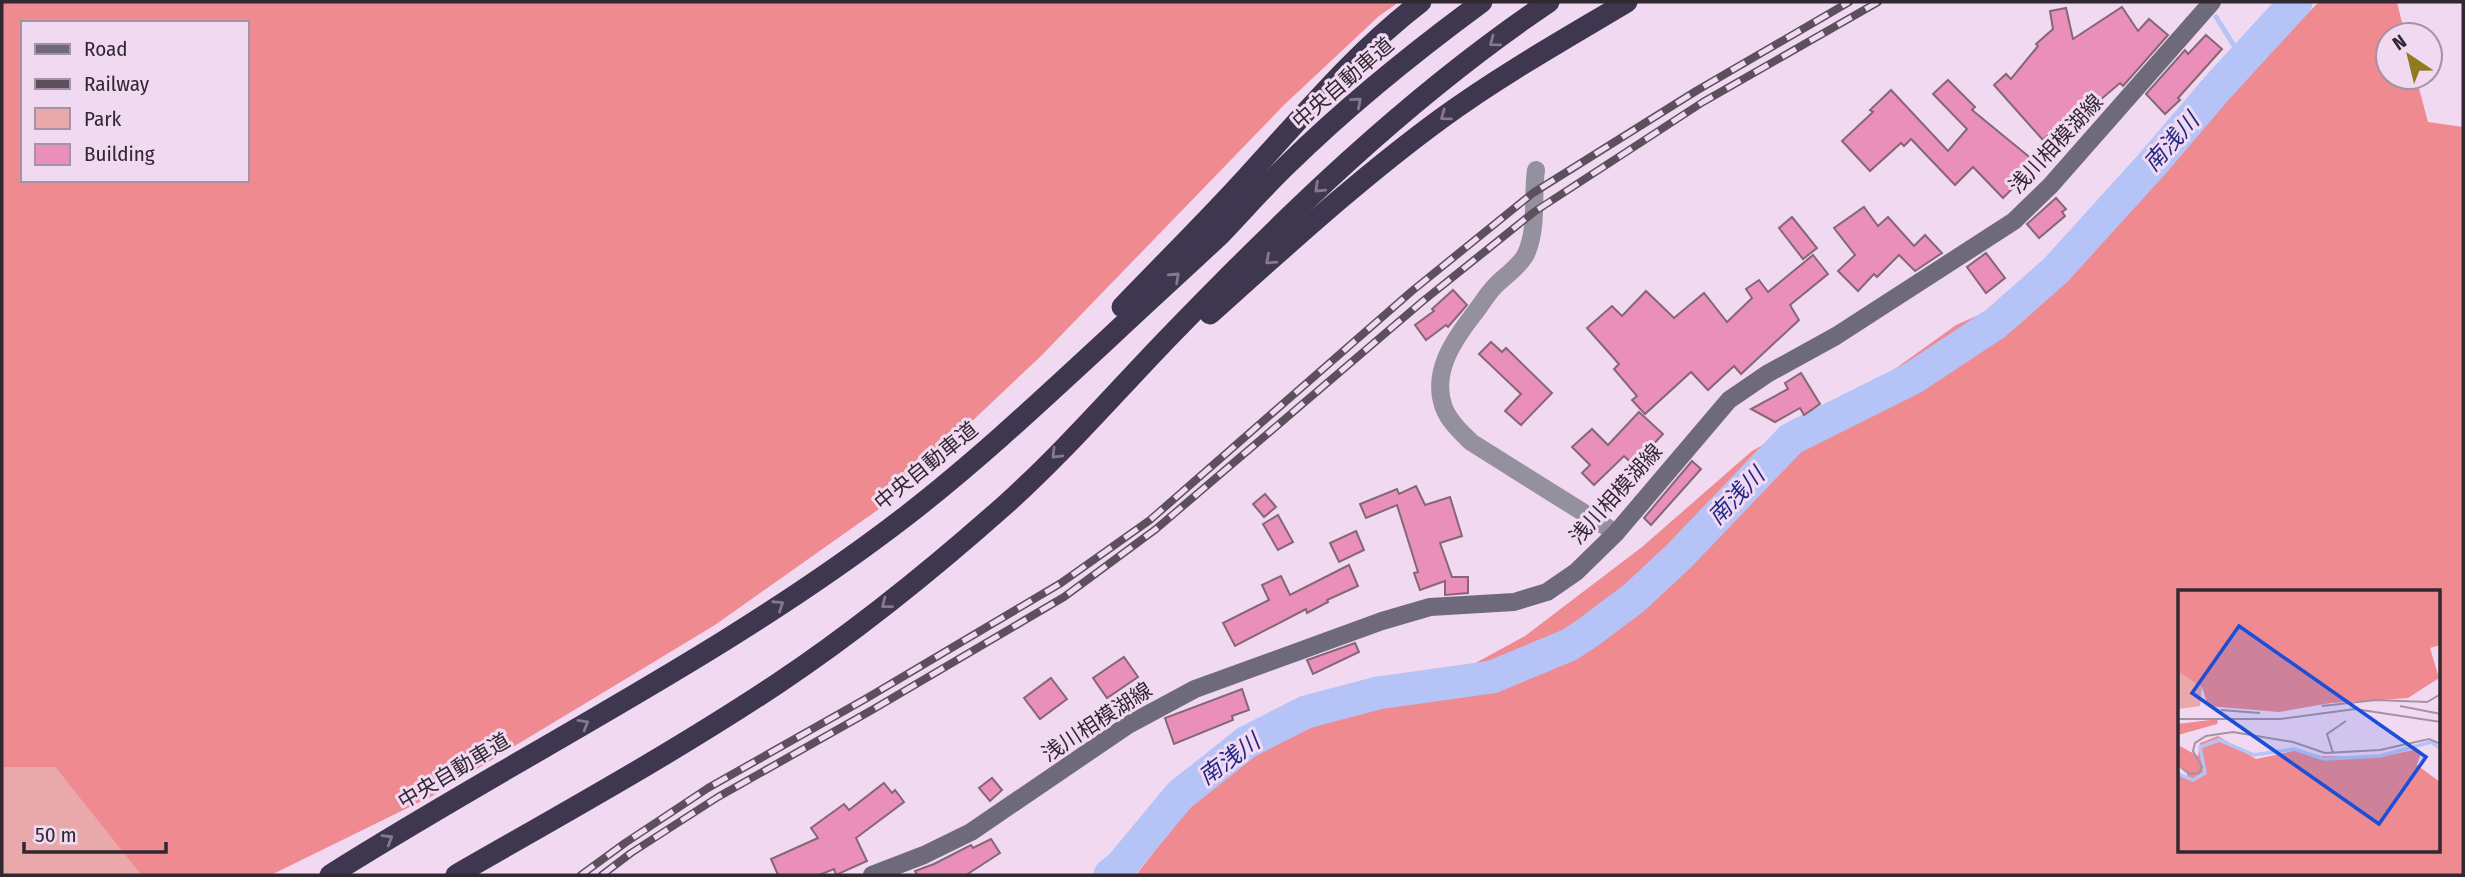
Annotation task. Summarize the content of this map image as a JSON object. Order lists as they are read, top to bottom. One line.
{"streets":{"highway":["中央自動車道"],"main road":["浅川相模湖線"]},"water":["南浅川"],"legend":["Road","Railway","Park","Building"],"scale_bar":"50 m","north":"top left"}
